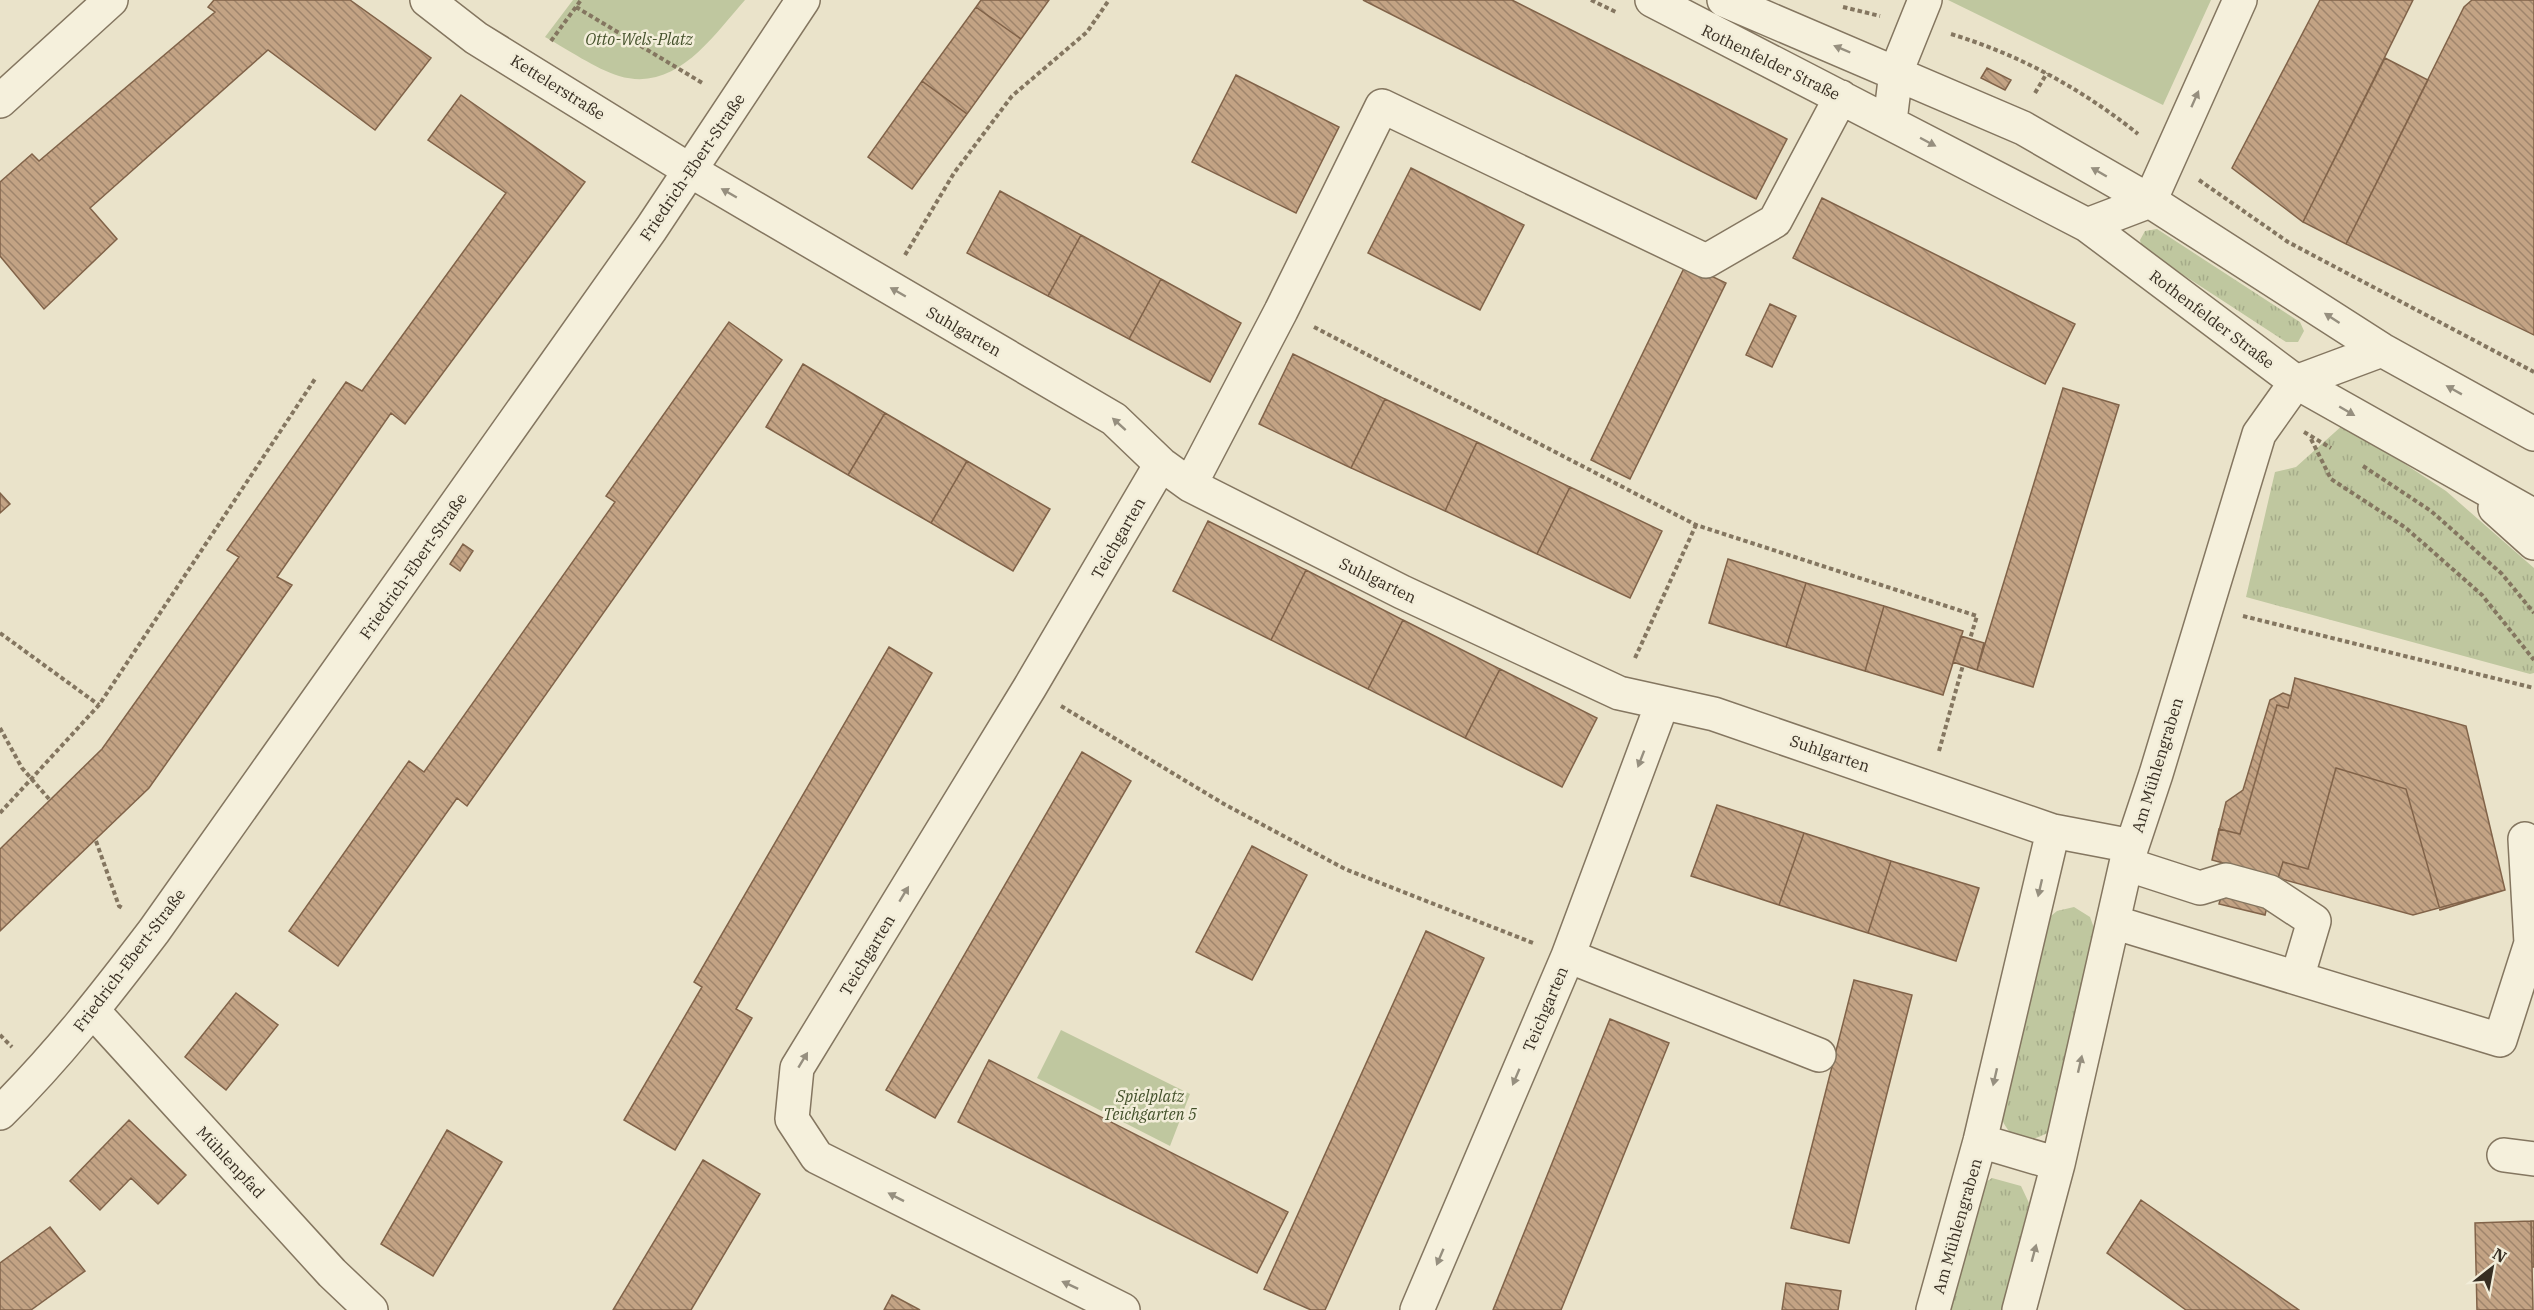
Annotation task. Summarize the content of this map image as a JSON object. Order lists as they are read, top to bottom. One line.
{"streets":{"street":["Rothenfelder Straße","Kettelerstraße","Friedrich-Ebert-Straße","Suhlgarten","Teichgarten","Am Mühlengraben","Mühlenpfad"]},"crossings":[["Rothenfelder Straße","Am Mühlengraben"],["Kettelerstraße","Friedrich-Ebert-Straße"],["Kettelerstraße","Suhlgarten"],["Friedrich-Ebert-Straße","Suhlgarten"],["Friedrich-Ebert-Straße","Mühlenpfad"],["Suhlgarten","Teichgarten"],["Suhlgarten","Am Mühlengraben"]],"parks":["Otto-Wels-Platz","Spielplatz Teichgarten 5"],"north":"top right"}
